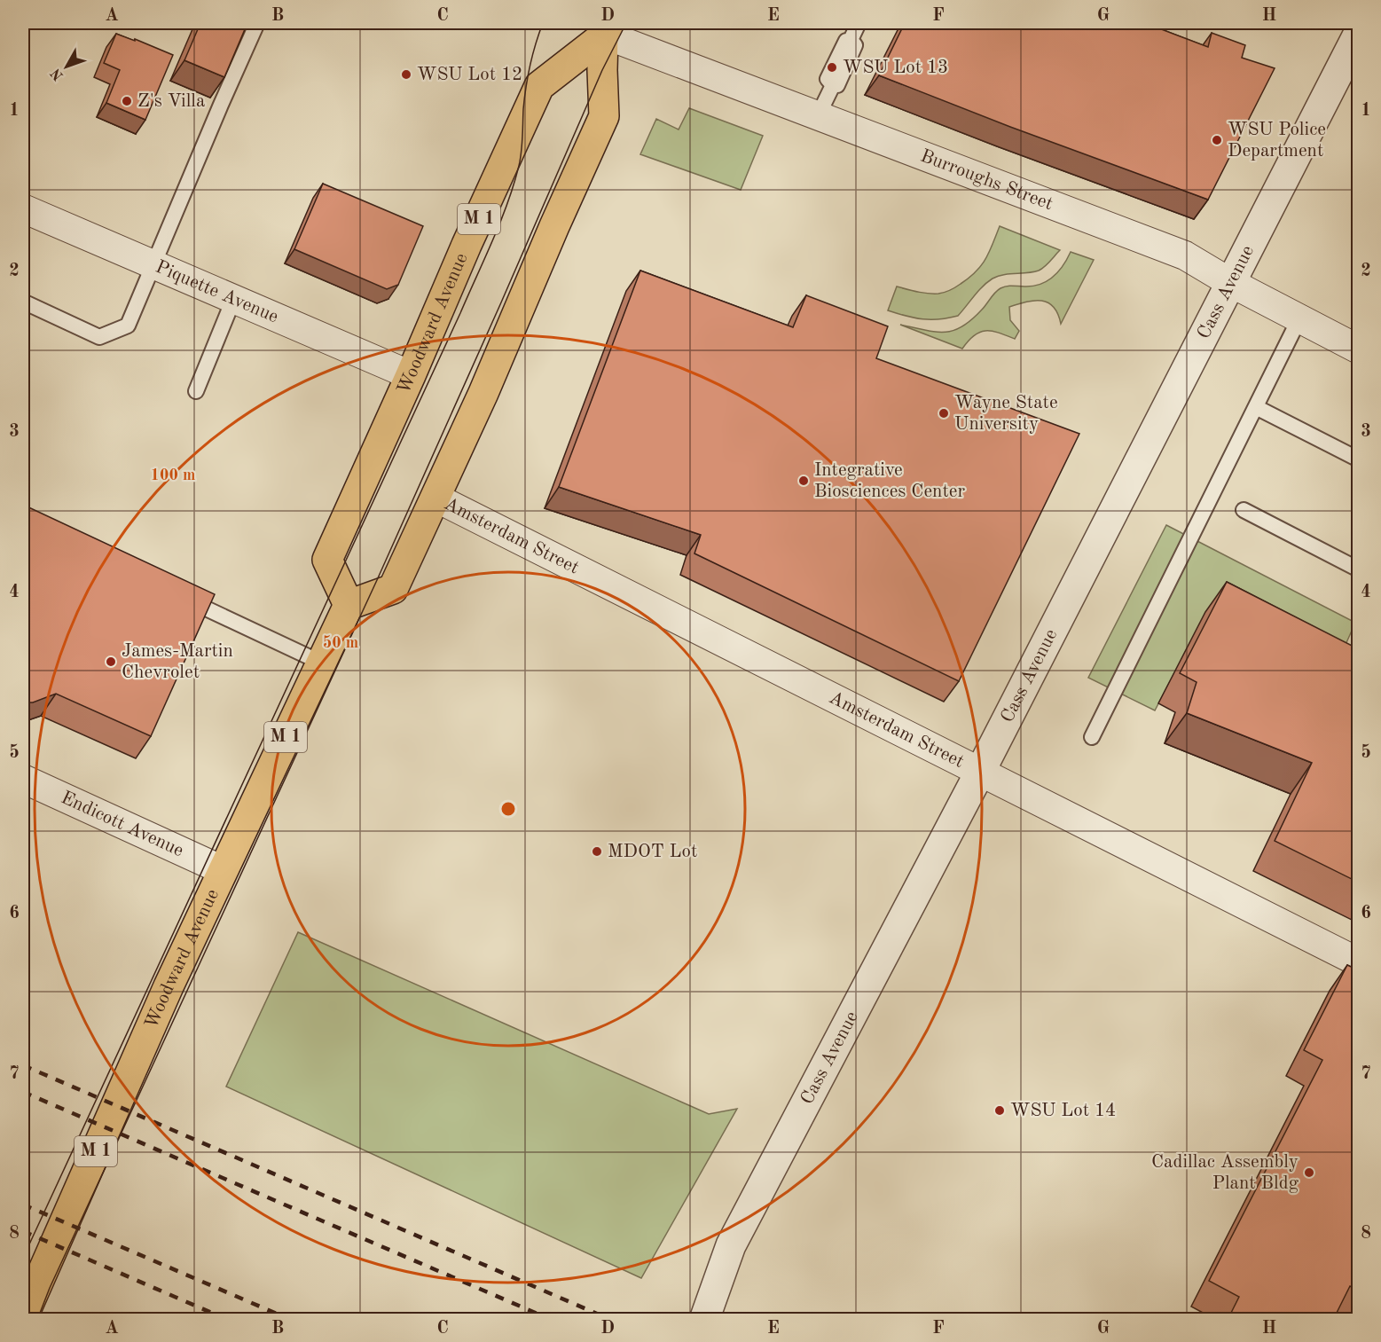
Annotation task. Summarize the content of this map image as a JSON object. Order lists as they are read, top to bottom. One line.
{"streets":{"main road":["M 1","Woodward Avenue"],"street":["Burroughs Street","Piquette Avenue","Cass Avenue","Amsterdam Street","Endicott Avenue"]},"crossings":[["Burroughs Street","Cass Avenue"],["Burroughs Street","Woodward Avenue"],["Piquette Avenue","Woodward Avenue"],["Cass Avenue","Amsterdam Street"],["Woodward Avenue","Endicott Avenue"]],"places":["WSU Lot 13","WSU Lot 12","Z's Villa","WSU Police Department","Wayne State University","Integrative Biosciences Center","James-Martin Chevrolet","MDOT Lot","WSU Lot 14","Cadillac Assembly Plant Bldg"],"north":"bottom left","grid":{"columns":["A","B","C","D","E","F","G","H"],"rows":["1","2","3","4","5","6","7","8"]},"rings":["100 m","50 m"]}
